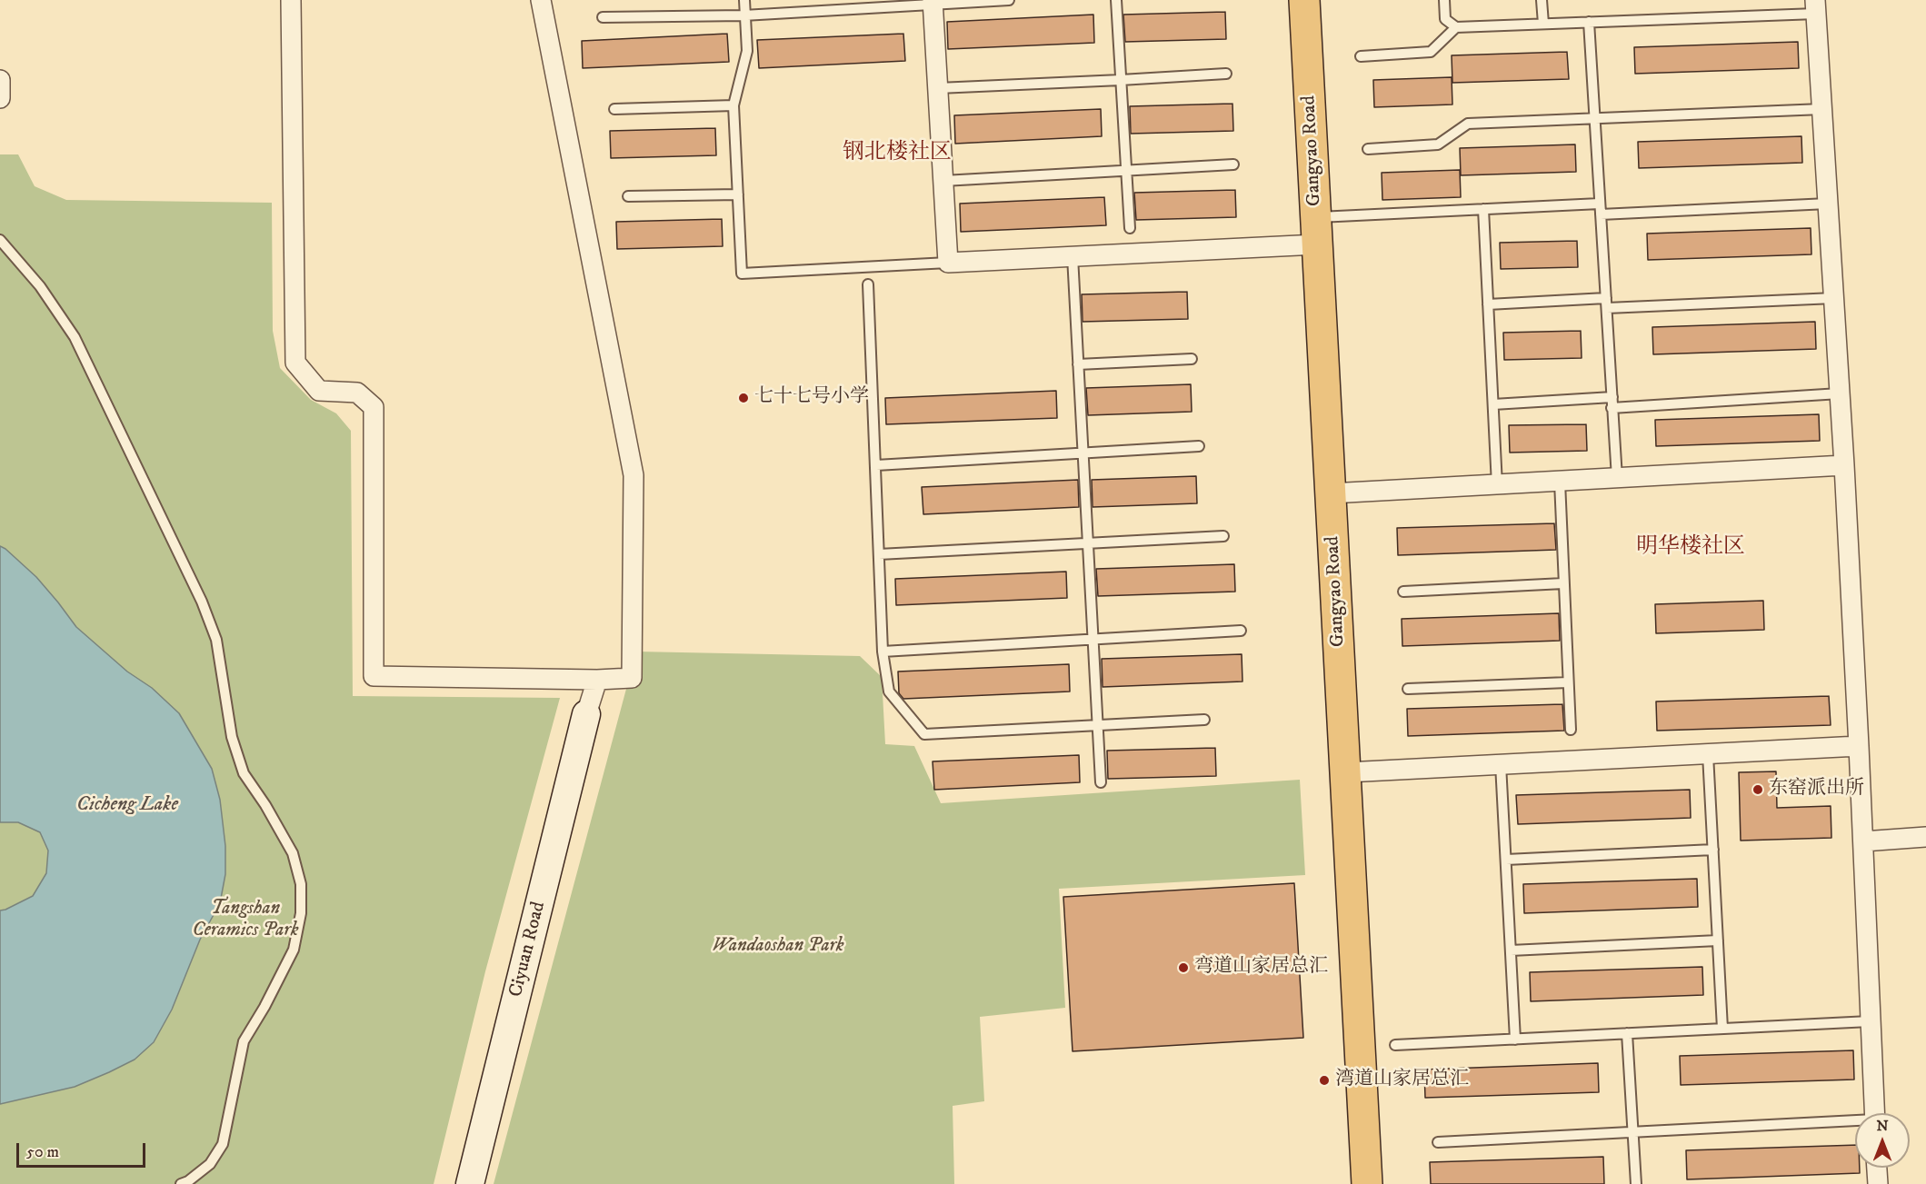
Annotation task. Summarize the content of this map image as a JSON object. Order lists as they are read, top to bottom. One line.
{"streets":{"main road":["Gangyao Road"],"street":["Ciyuan Road"]},"districts":["钢北楼社区","明华楼社区"],"water":["Cicheng Lake"],"parks":["Tangshan Ceramics Park","Wandaoshan Park"],"places":["七十七号小学","东窑派出所","弯道山家居总汇","湾道山家居总汇"],"scale_bar":"50 m","north":"top"}
